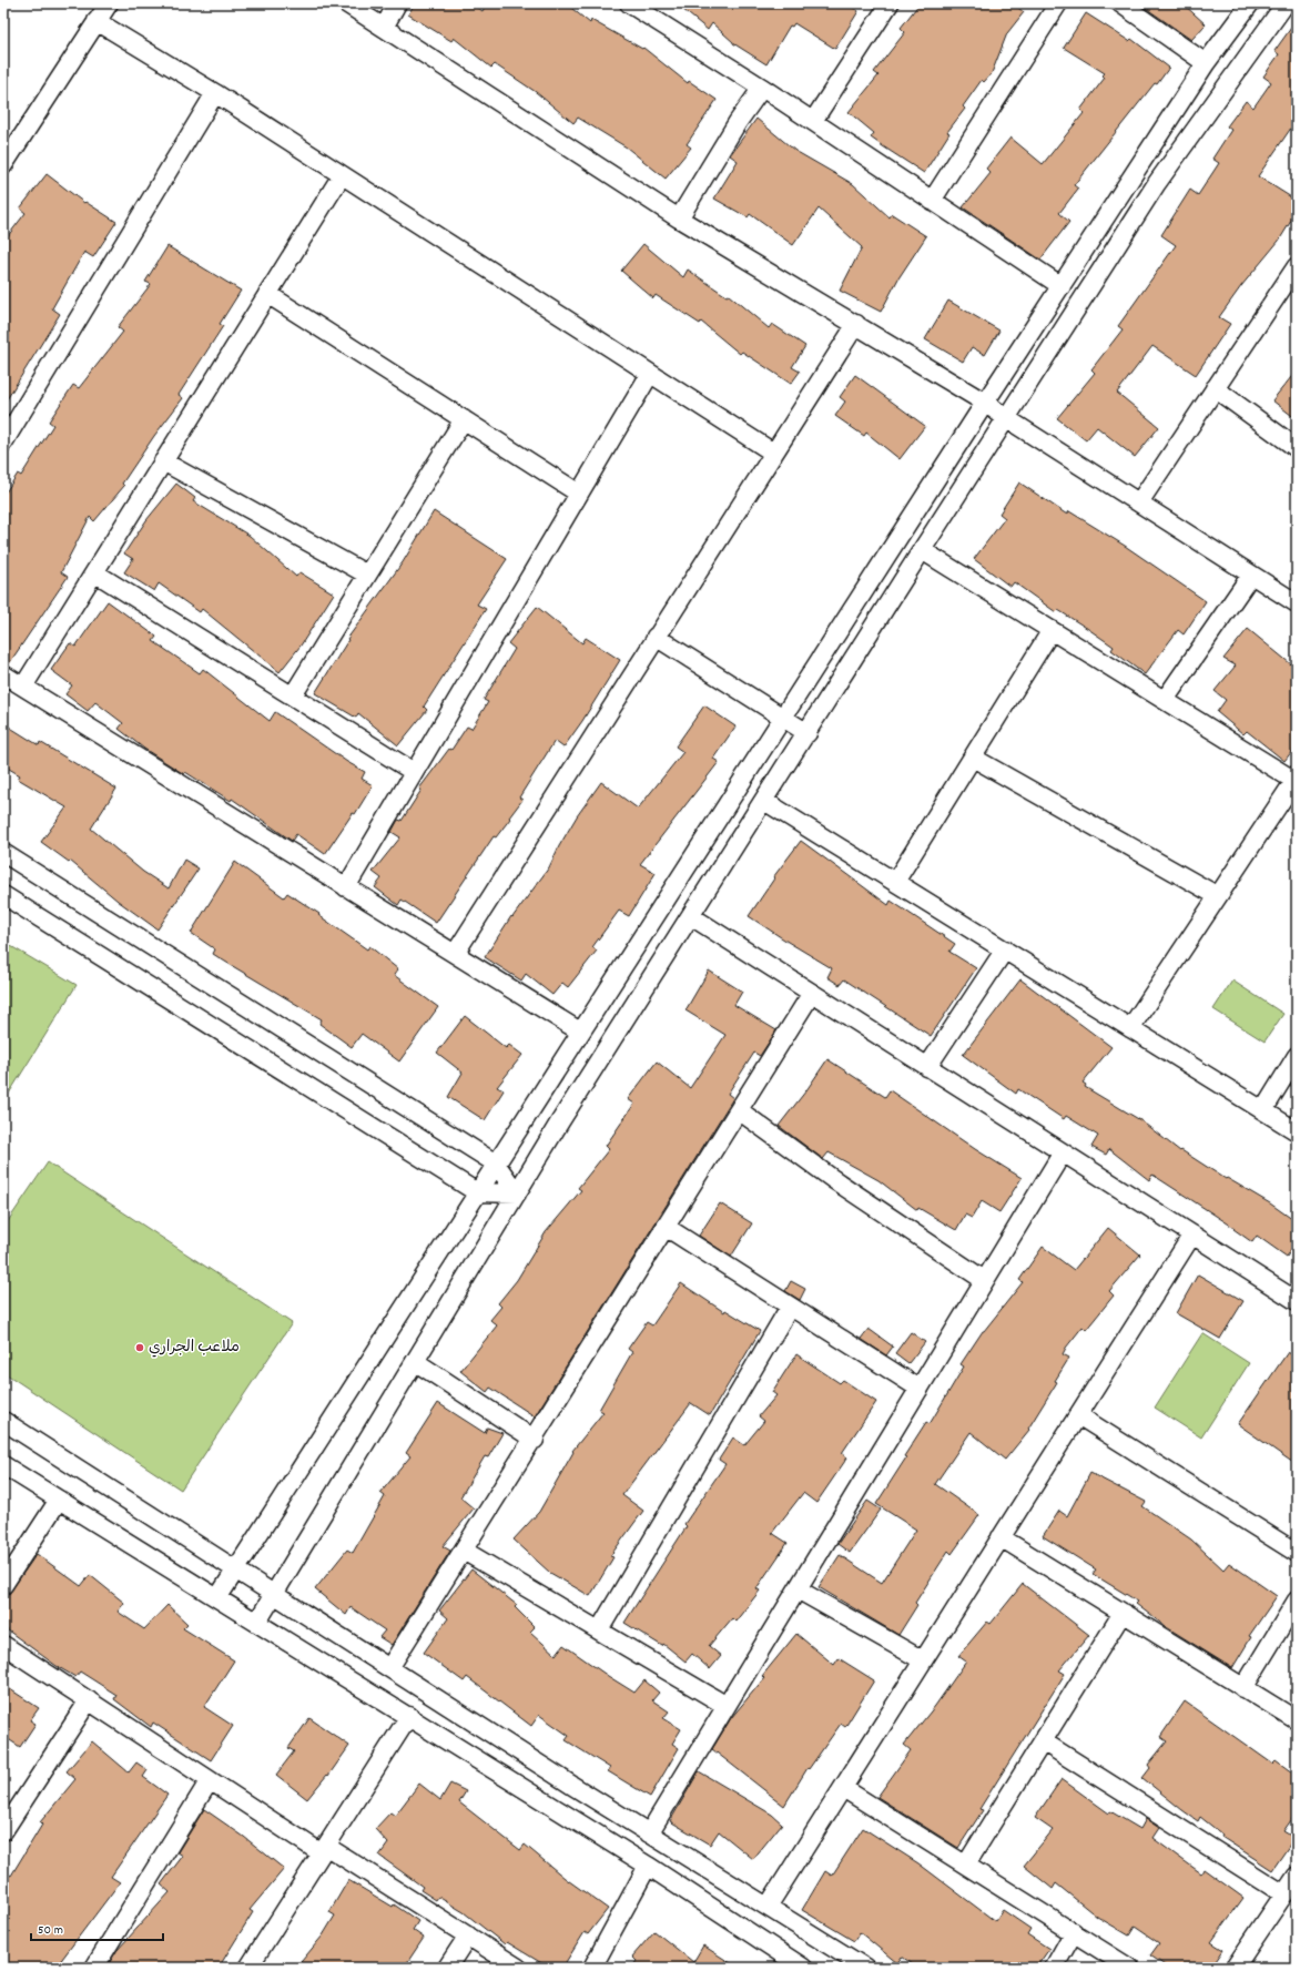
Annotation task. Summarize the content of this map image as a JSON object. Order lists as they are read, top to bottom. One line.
{"places":["ملاعب الجراري"],"scale_bar":"50 m"}
